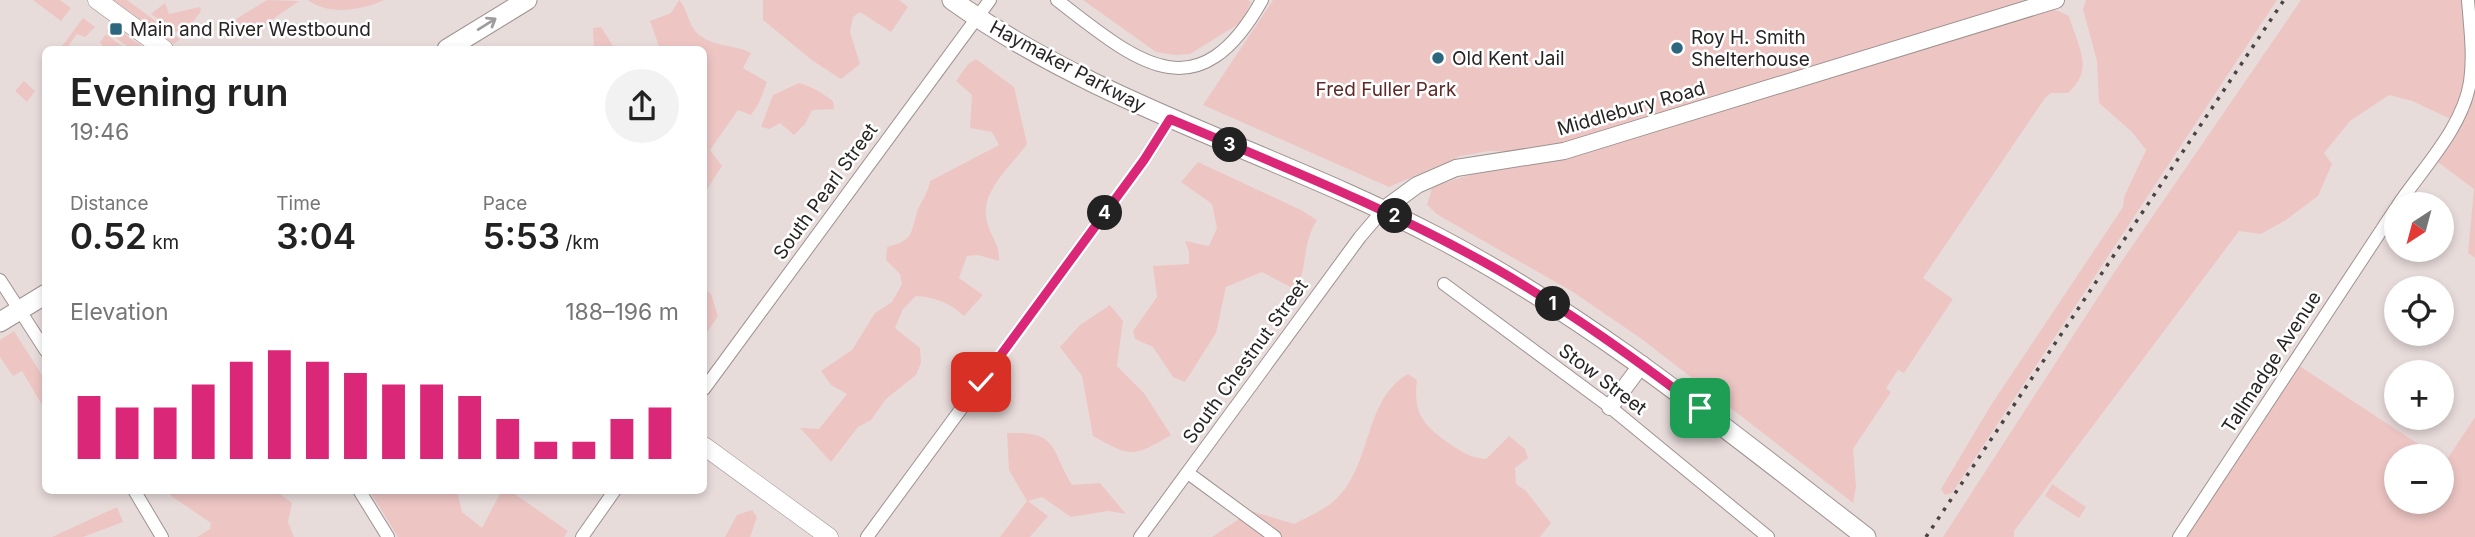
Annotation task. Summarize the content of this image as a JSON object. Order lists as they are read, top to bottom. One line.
{"streets":{"main road":["Haymaker Parkway"],"street":["Middlebury Road","South Pearl Street","South Chestnut Street","Tallmadge Avenue","Stow Street"]},"crossings":[["Haymaker Parkway","Middlebury Road"],["Haymaker Parkway","South Pearl Street"],["Haymaker Parkway","South Chestnut Street"],["Middlebury Road","South Chestnut Street"]],"parks":["Fred Fuller Park"],"places":{"transit":["Main and River Westbound"],"other":["Roy H. Smith Shelterhouse","Old Kent Jail"]},"north":"bottom left","page":{"heading":["Evening run","19:46"],"pins":["3","4","2","1"],"stats":[["Distance","0.52 km"],["Time","3:04"],["Pace","5:53 /km"]],"map_buttons":["+","−"],"chart":["Elevation","188–196 m"]}}
